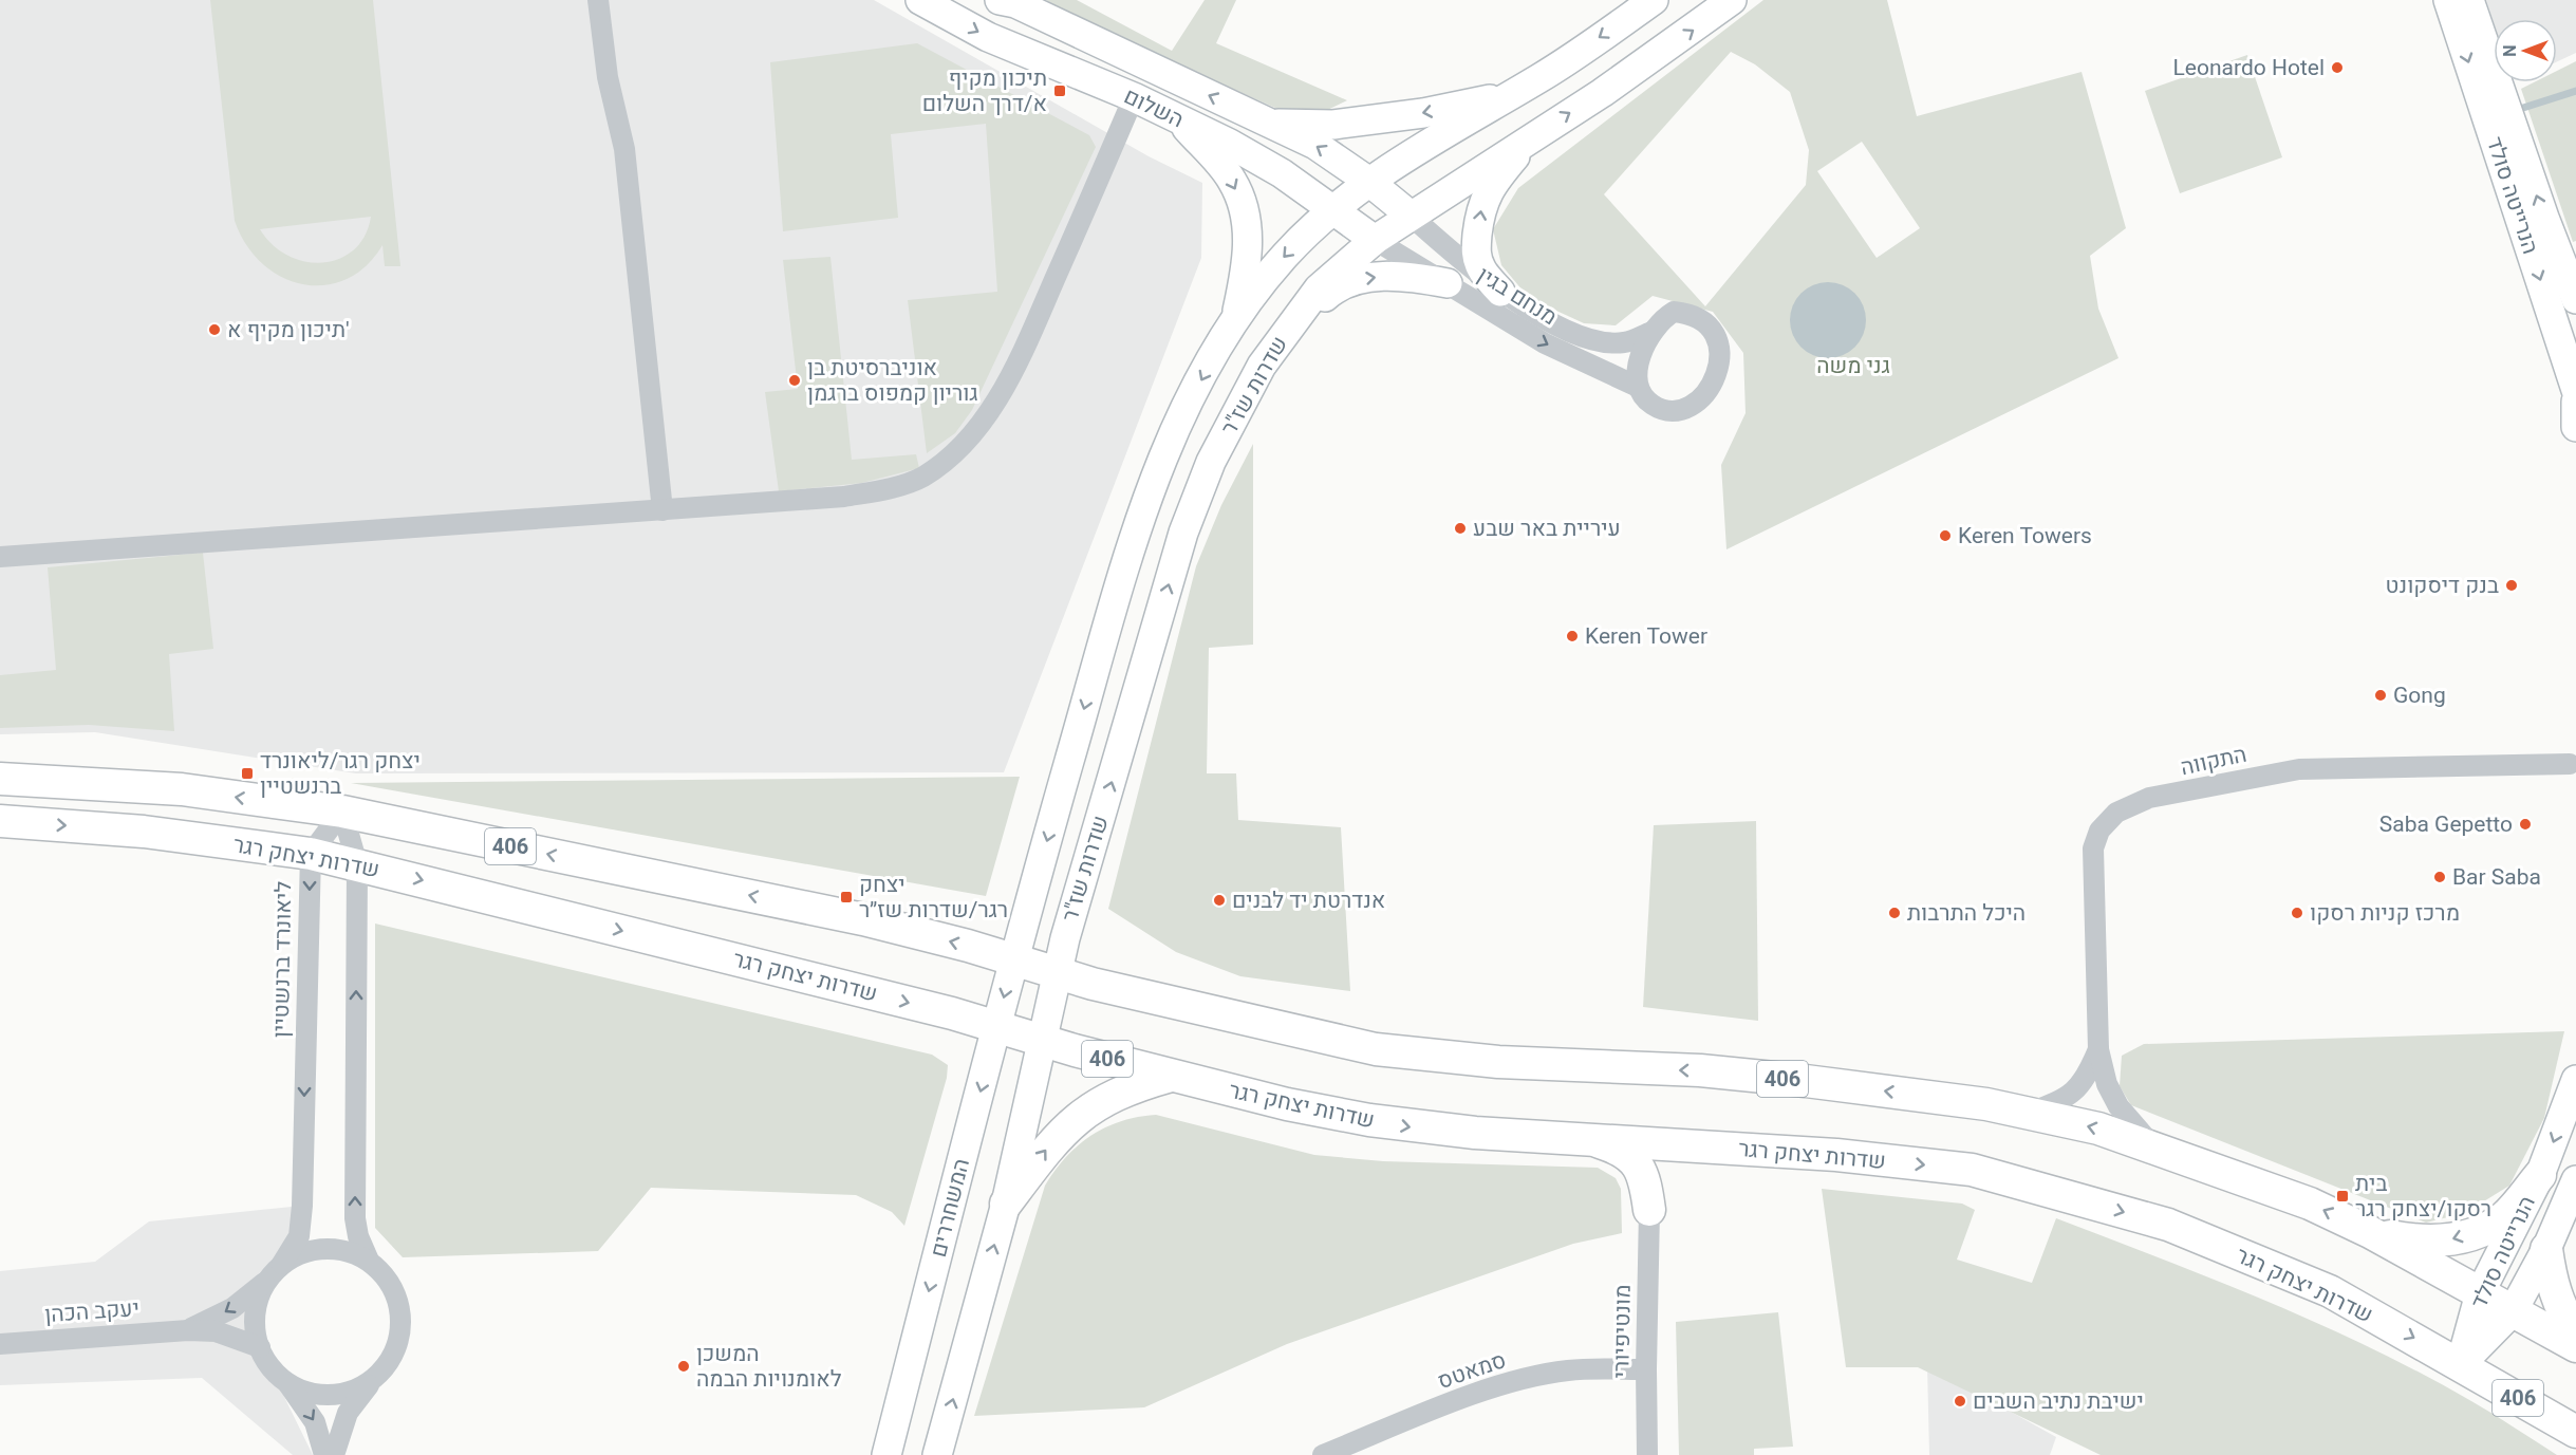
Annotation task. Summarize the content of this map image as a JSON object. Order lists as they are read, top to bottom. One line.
{"streets":{"main road":["השלום","הנרייטה סולד","שדרות שז\"ר","406","שדרות יצחק רגר","המשחררים"],"street":["מנחם בגין","התקווה","ליאונרד ברנשטיין","יעקב הכהן","מונטיפיורי","סמאטס"]},"crossings":[["השלום","מנחם בגין"],["השלום","שדרות שז\"ר"],["הנרייטה סולד","406"],["הנרייטה סולד","שדרות יצחק רגר"],["מנחם בגין","שדרות שז\"ר"],["שדרות שז\"ר","406"],["שדרות שז\"ר","המשחררים"],["התקווה","406"],["406","ליאונרד ברנשטיין"],["406","המשחררים"],["שדרות יצחק רגר","ליאונרד ברנשטיין"],["שדרות יצחק רגר","המשחררים"],["ליאונרד ברנשטיין","יעקב הכהן"],["מונטיפיורי","סמאטס"]],"parks":["גני משה"],"places":{"other":["Leonardo Hotel","תיכון מקיף א'","אוניברסיטת בן גוריון קמפוס ברגמן","עיריית באר שבע","Keren Towers","בנק דיסקונט","Keren Tower","Gong","Saba Gepetto","Bar Saba","אנדרטת יד לבנים","היכל התרבות","מרכז קניות רסקו","המשכן לאומנויות הבמה","ישיבת נתיב השבים"],"transit":["תיכון מקיף א/דרך השלום","יצחק רגר/ליאונרד ברנשטיין","יצחק רגר/שדרות שז״ר","בית רסקו/יצחק רגר"]},"north":"left"}
